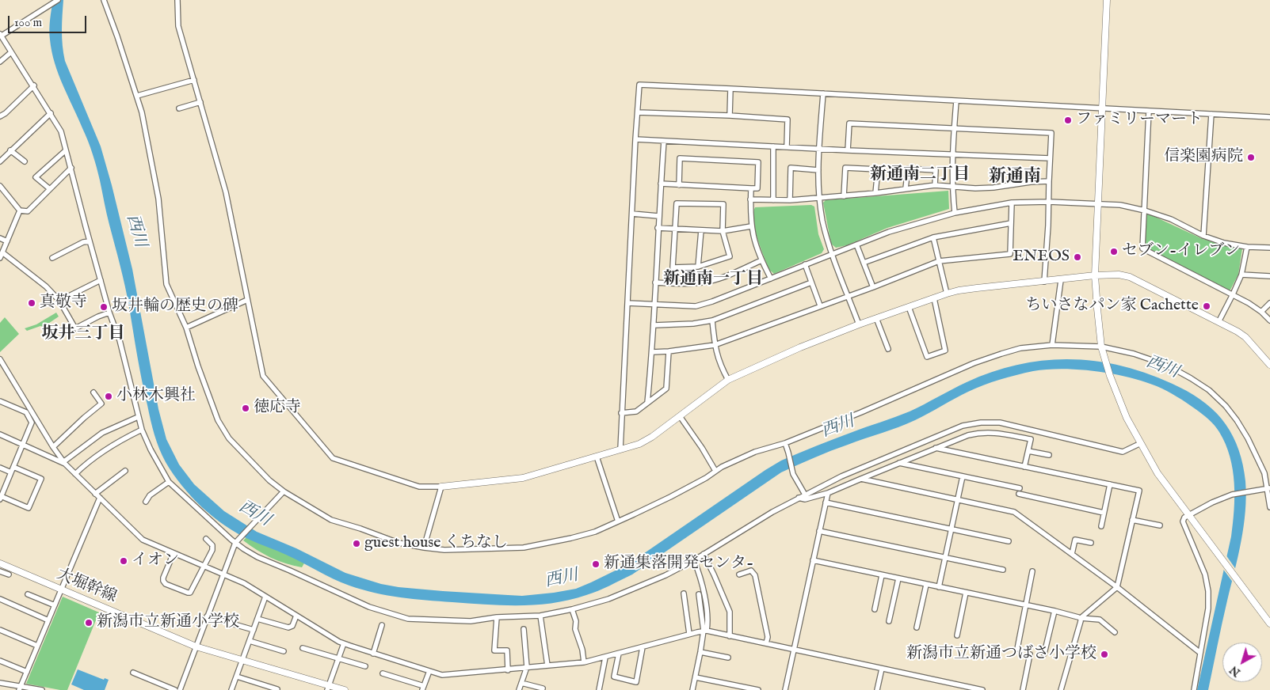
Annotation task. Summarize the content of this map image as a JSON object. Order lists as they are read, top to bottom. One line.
{"streets":{"street":["大堀幹線"]},"districts":["新通南二丁目","新通南","新通南一丁目","坂井三丁目"],"water":["西川"],"places":["ファミリーマート","信楽園病院","セブン-イレブン","ENEOS","真敬寺","ちいさなパン家 Cachette","坂井輪の歴史の碑","小林木興社","徳応寺","guest house くちなし","イオン","新通集落開発センタ-","新潟市立新通小学校","新潟市立新通つばさ小学校"],"scale_bar":"100 m","north":"bottom left"}
